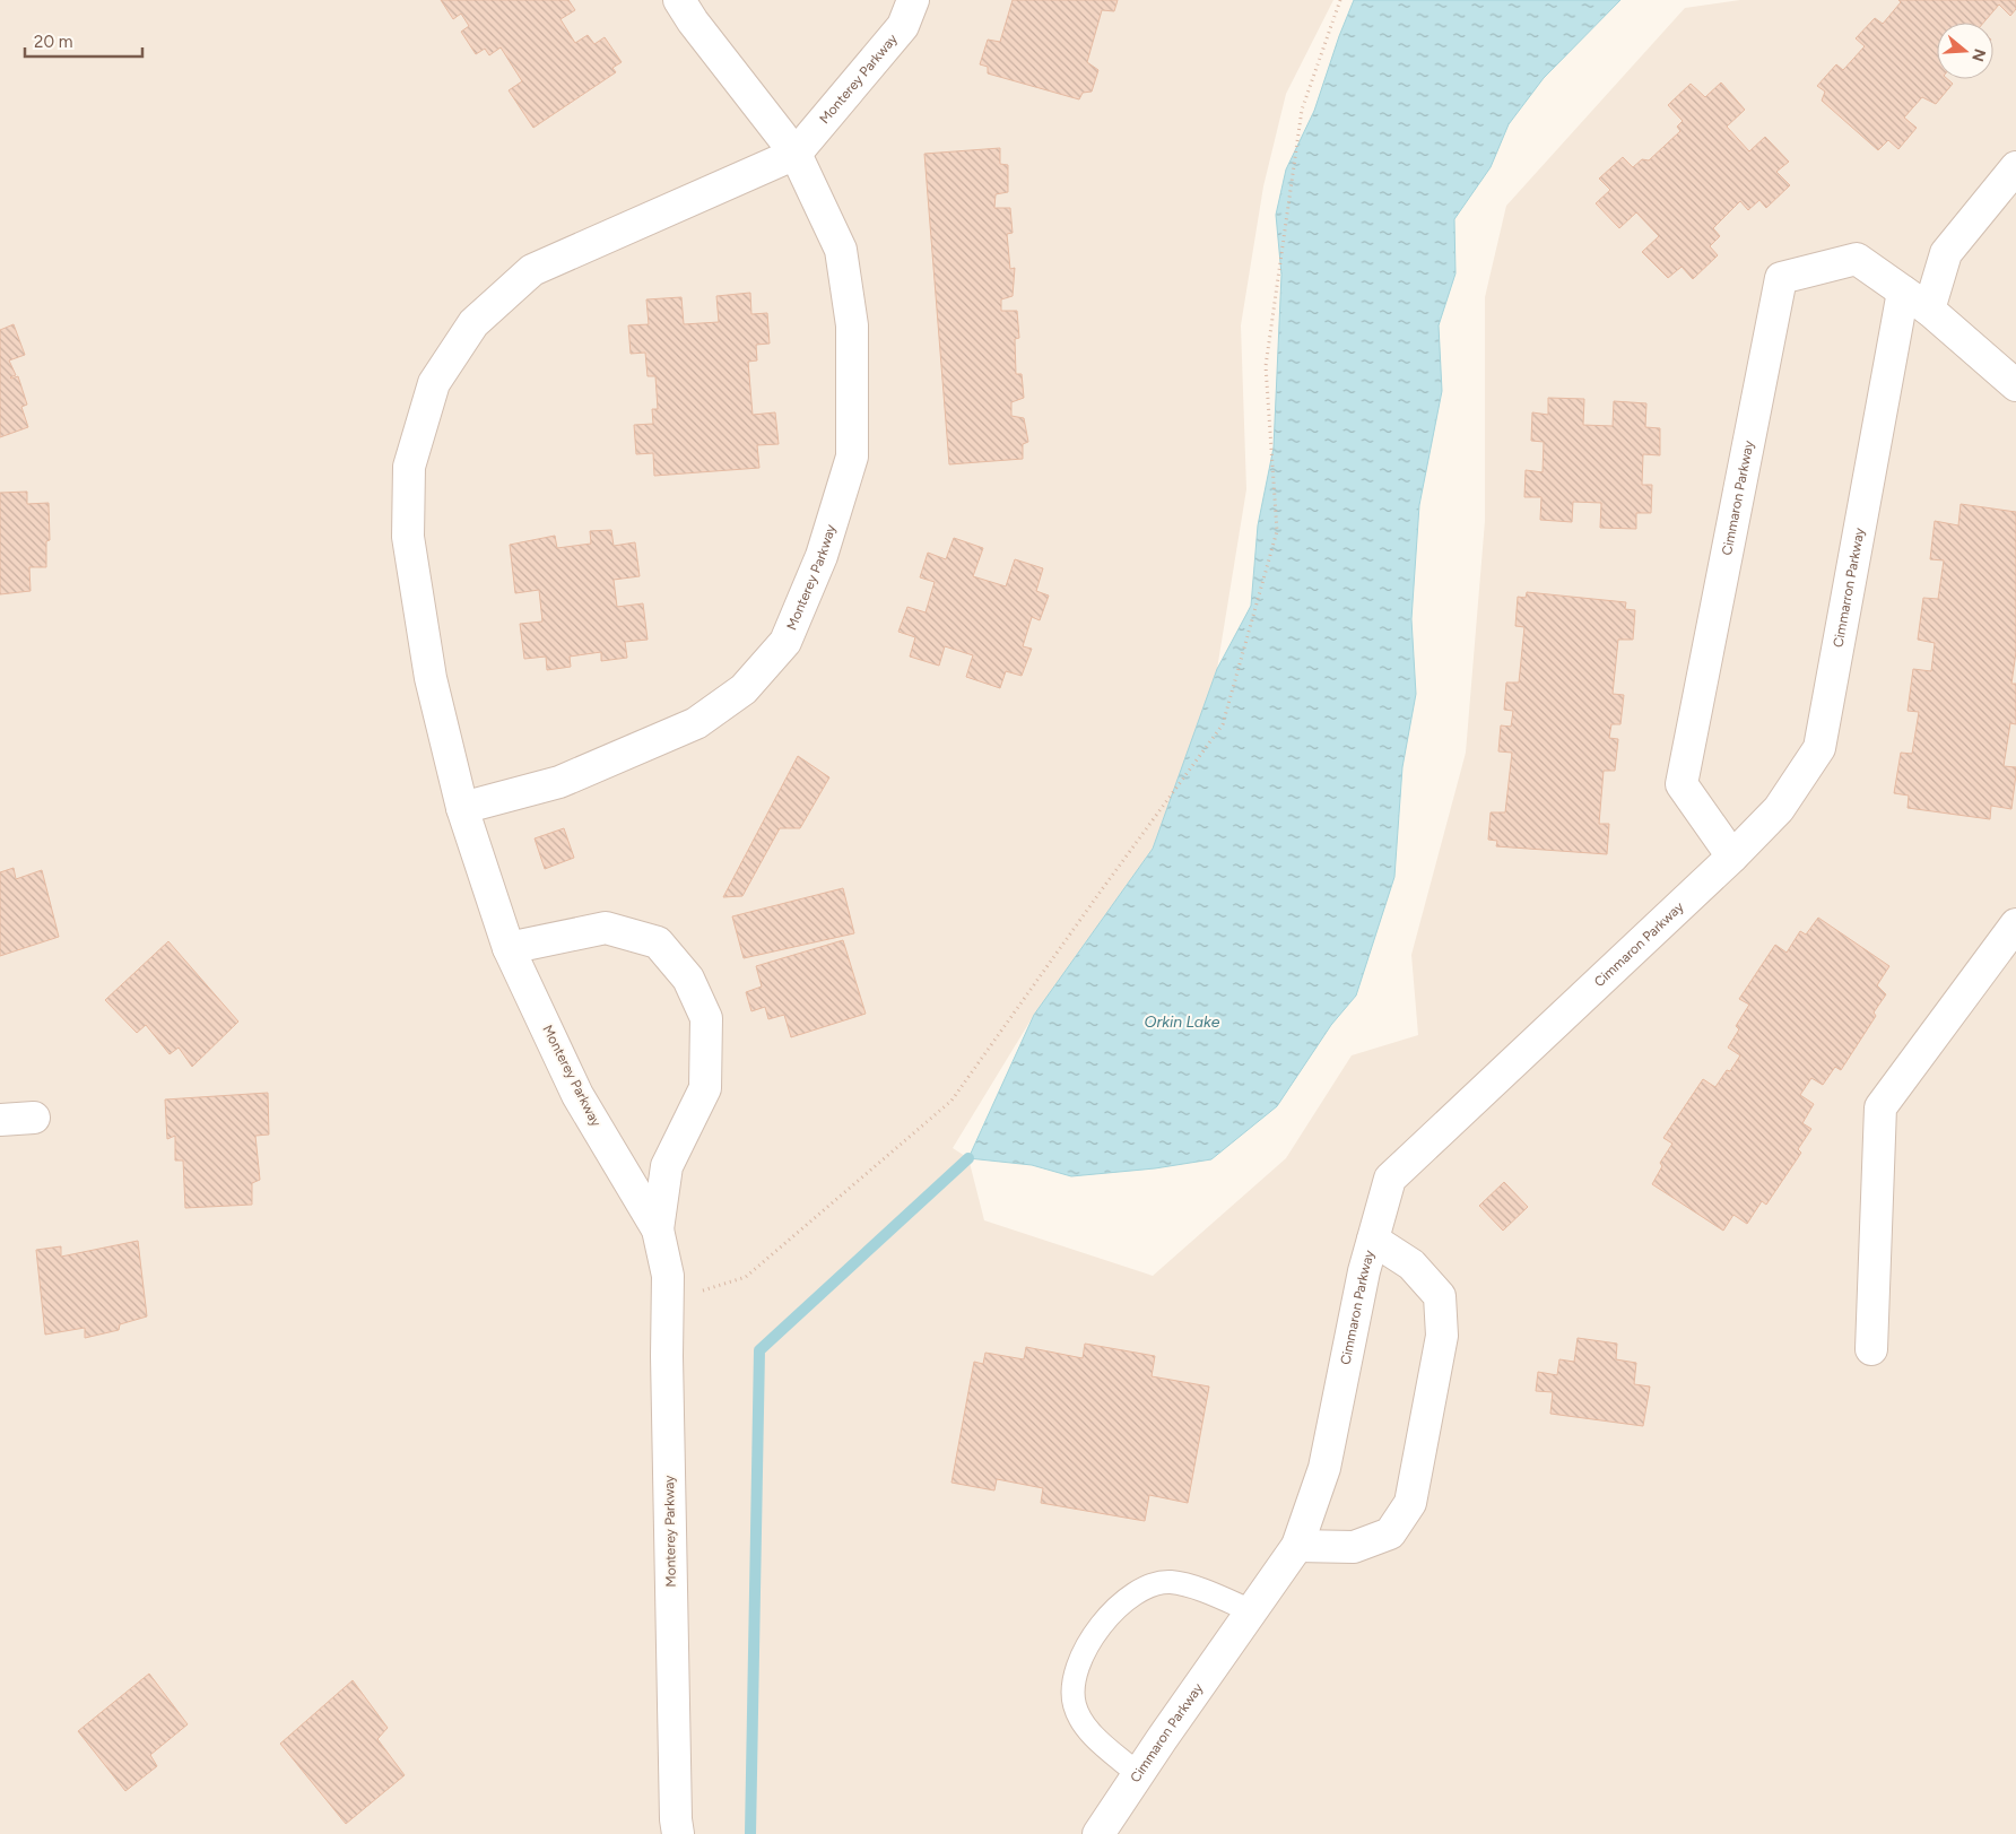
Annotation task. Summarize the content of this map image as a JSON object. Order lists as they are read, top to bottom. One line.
{"streets":{"street":["Monterey Parkway","Cimmaron Parkway","Cimmarron Parkway"]},"crossings":[["Cimmaron Parkway","Cimmarron Parkway"]],"water":["Orkin Lake"],"scale_bar":"20 m","north":"right"}
